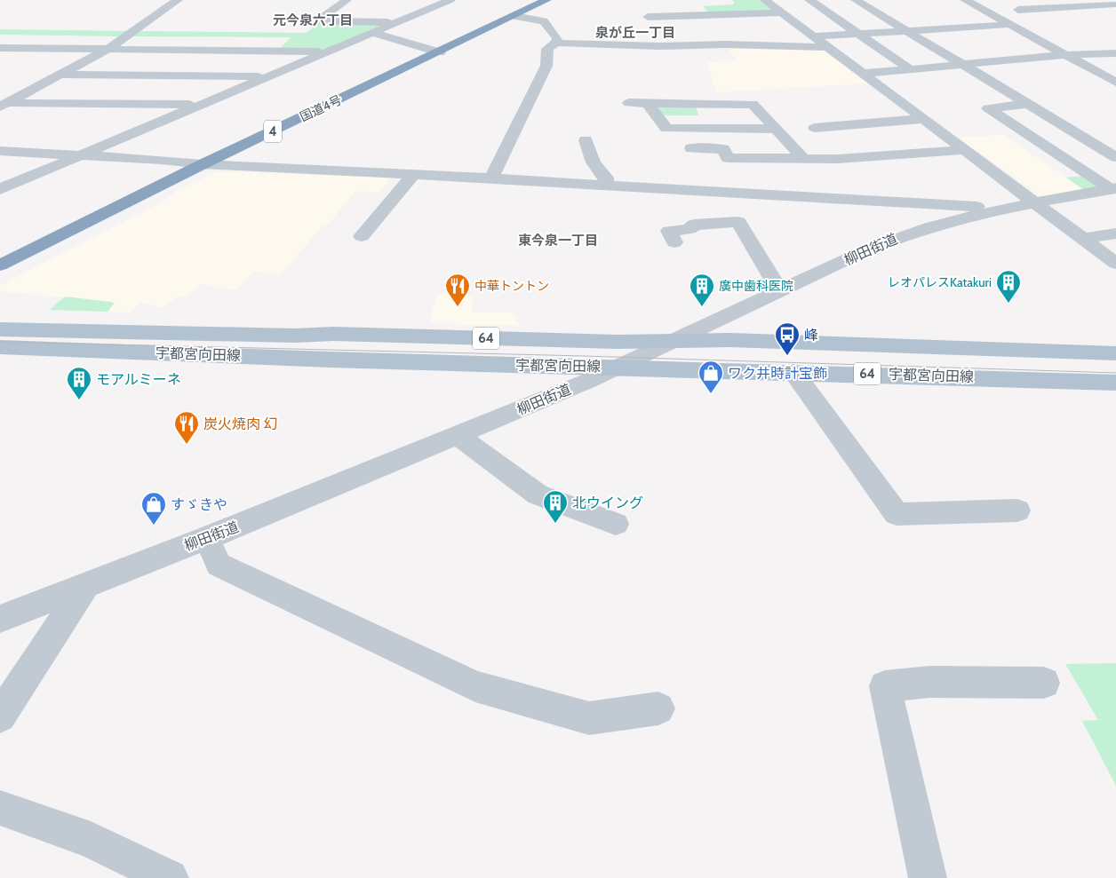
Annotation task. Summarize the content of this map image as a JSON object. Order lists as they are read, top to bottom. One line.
{"streets":{"highway":["国道4号","4"],"main road":["64","宇都宮向田線"],"street":["柳田街道"]},"crossings":[["柳田街道","宇都宮向田線"]],"districts":["元今泉六丁目","泉が丘一丁目","東今泉一丁目"],"places":{"building":["レオパレスKatakuri","廣中歯科医院","モアルミーネ","北ウイング"],"restaurant":["中華トントン","炭火焼肉 幻"],"bus stop":["峰"],"shop":["ワク井時計宝飾","すゞきや"]}}
